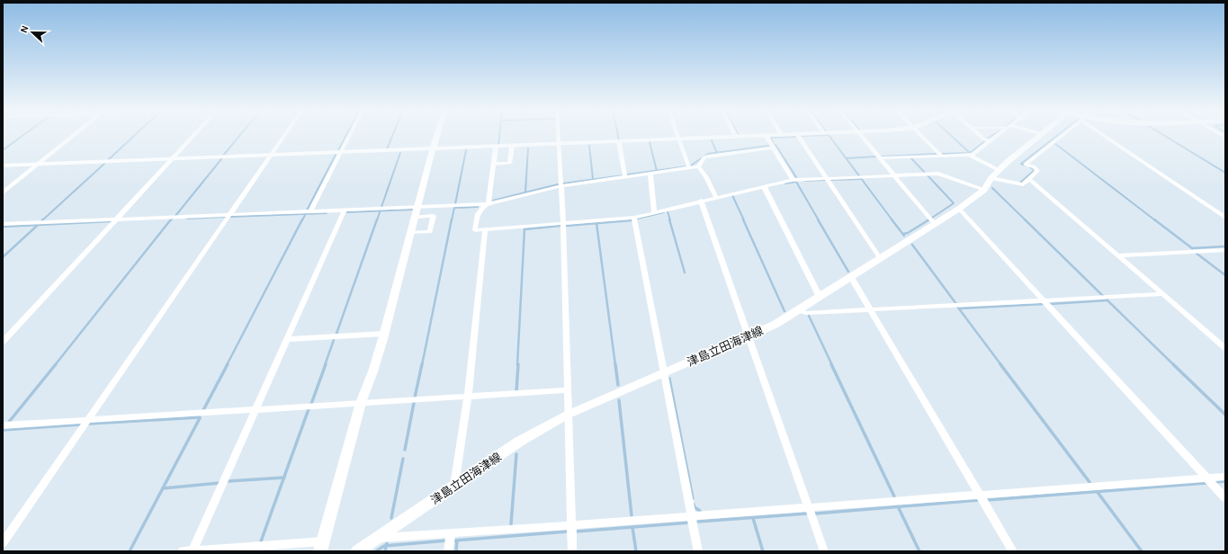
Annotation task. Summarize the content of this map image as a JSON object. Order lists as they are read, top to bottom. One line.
{"streets":{"street":["津島立田海津線"]},"north":"left"}
